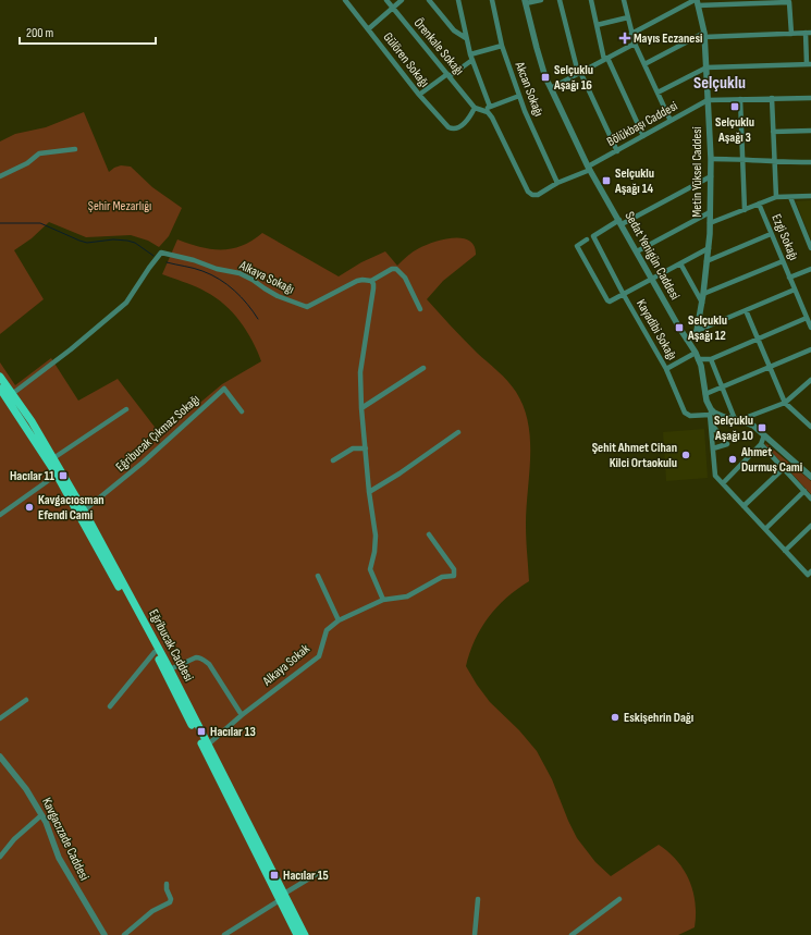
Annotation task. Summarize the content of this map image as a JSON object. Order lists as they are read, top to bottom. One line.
{"streets":{"main road":["Eğribucak Caddesi"],"street":["Örenkale Sokağı","Gülören Sokağı","Akcan Sokağı","Bölükbaşı Caddesi","Metin Yüksel Caddesi","Ezgi Sokağı","Sedat Yenigün Caddesi","Alkaya Sokağı","Kayadibi Sokağı","Eğribucak Çıkmaz Sokağı","Alkaya Sokak","Kavgacızade Caddesi"]},"crossings":[["Örenkale Sokağı","Gülören Sokağı"],["Akcan Sokağı","Bölükbaşı Caddesi"],["Bölükbaşı Caddesi","Metin Yüksel Caddesi"],["Bölükbaşı Caddesi","Sedat Yenigün Caddesi"],["Sedat Yenigün Caddesi","Kayadibi Sokağı"],["Alkaya Sokağı","Eğribucak Caddesi"],["Eğribucak Çıkmaz Sokağı","Eğribucak Caddesi"],["Eğribucak Caddesi","Alkaya Sokak"]],"districts":["Selçuklu"],"parks":["Şehir Mezarlığı"],"places":{"health":["Mayıs Eczanesi"],"transit":["Selçuklu Aşağı 16","Selçuklu Aşağı 3","Selçuklu Aşağı 14","Selçuklu Aşağı 12","Selçuklu Aşağı 10","Hacılar 11","Hacılar 13","Hacılar 15"],"other":["Şehit Ahmet Cihan Kilci Ortaokulu","Ahmet Durmuş Cami","Kavgacıosman Efendi Cami","Eskişehrin Dağı"]},"scale_bar":"200 m"}
